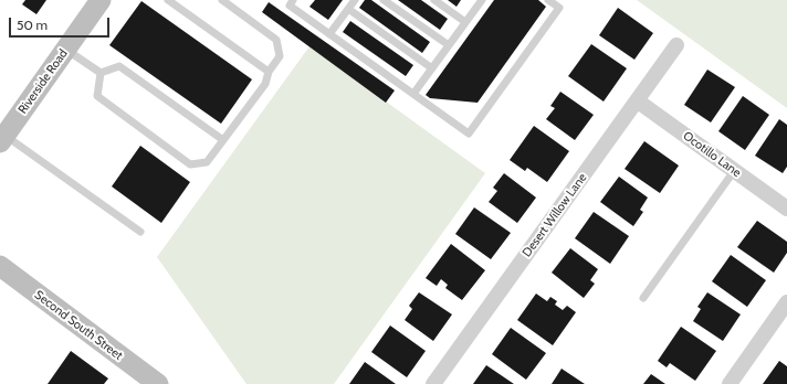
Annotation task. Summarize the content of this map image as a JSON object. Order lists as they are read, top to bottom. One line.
{"streets":{"street":["Riverside Road","Ocotillo Lane","Desert Willow Lane","Second South Street"]},"crossings":[["Ocotillo Lane","Desert Willow Lane"]],"scale_bar":"50 m"}
